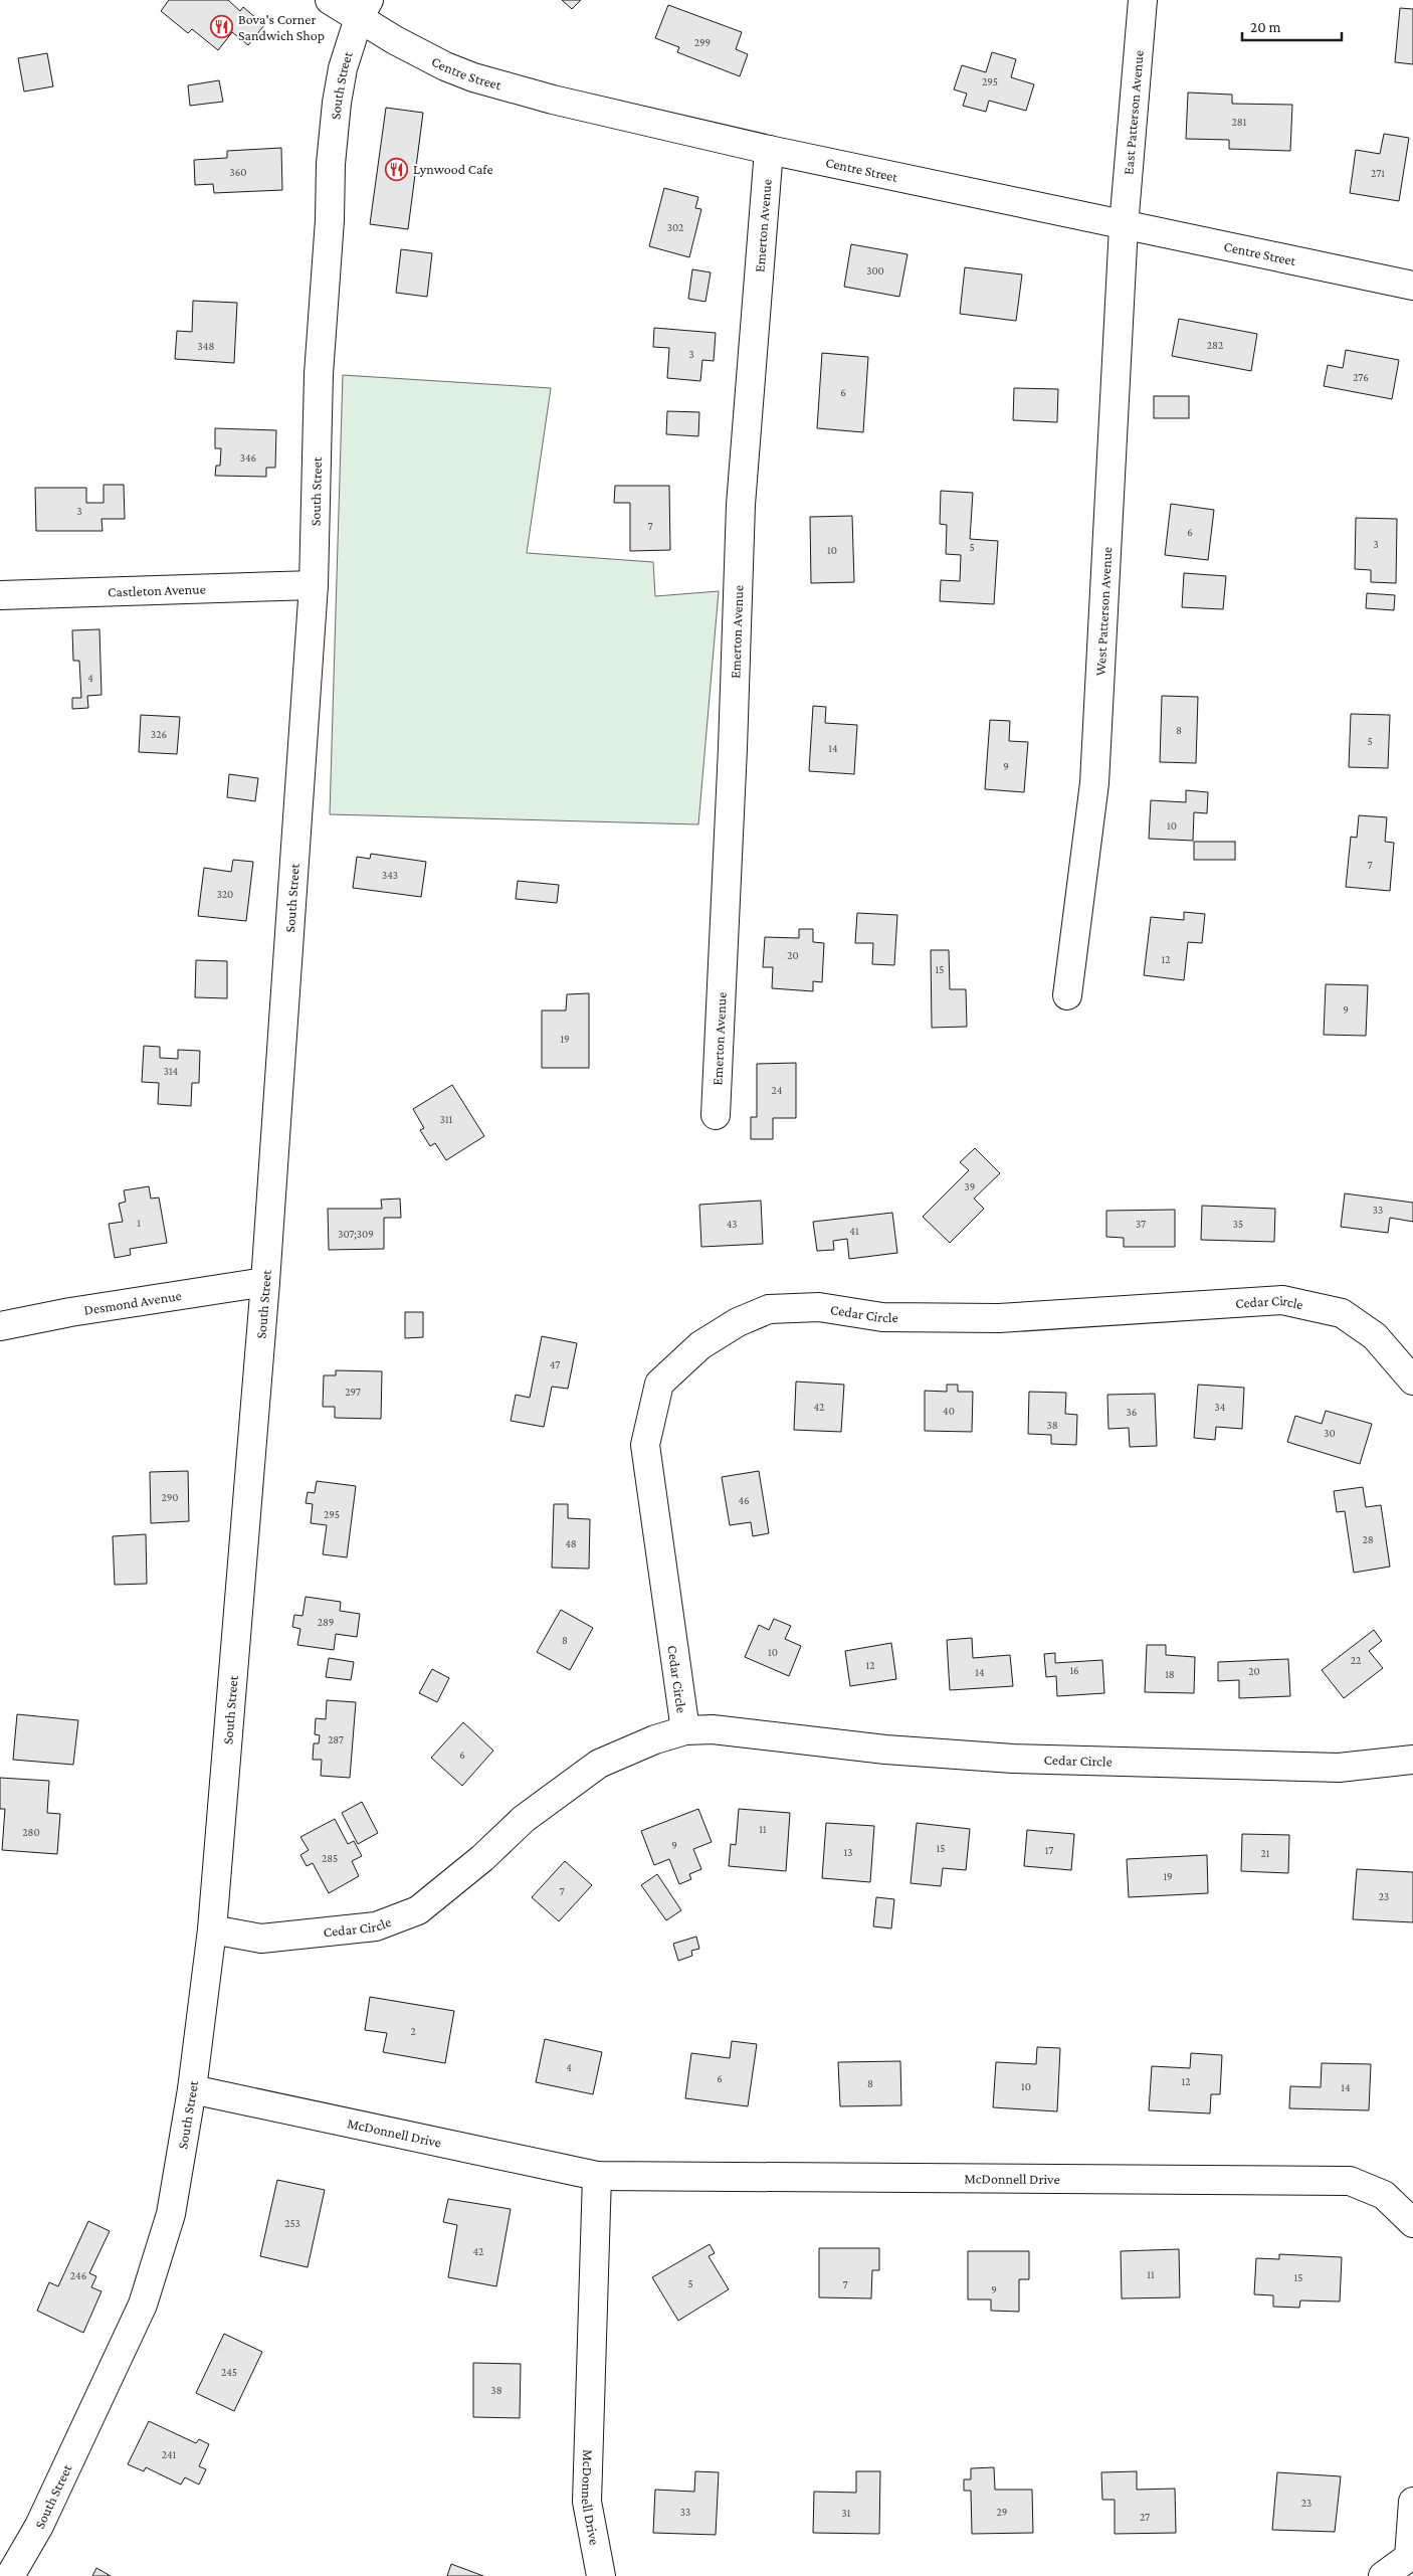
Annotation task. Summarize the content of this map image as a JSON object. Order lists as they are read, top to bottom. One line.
{"streets":{"street":["Centre Street","South Street","East Patterson Avenue","Emerton Avenue","Castleton Avenue","West Patterson Avenue","Desmond Avenue","Cedar Circle","McDonnell Drive"]},"crossings":[["Centre Street","South Street"],["Centre Street","East Patterson Avenue"],["Centre Street","Emerton Avenue"],["Centre Street","West Patterson Avenue"],["South Street","Castleton Avenue"],["South Street","Desmond Avenue"],["South Street","Cedar Circle"],["South Street","McDonnell Drive"],["East Patterson Avenue","West Patterson Avenue"]],"places":{"restaurant":["Bova's Corner Sandwich Shop","Lynwood Cafe"]},"house_numbers":["299","295","281","360","271","302","300","282","348","3","276","6","346","3","7","6","3","5","10","4","8","326","5","14","9","10","7","343","320","20","12","15","9","19","314","24","311","39","33","1","43","37","35","41","307;309","47","297","42","34","40","36","38","30","290","46","295","28","48","289","8","10","22","12","16","20","14","18","287","6","11","280","9","15","17","13","21","285","19","7","23","2","4","6","12","8","10","14","253","42","11","246","15","5","7","9","245","38","241","23","33","29","31","27"],"scale_bar":"20 m"}
